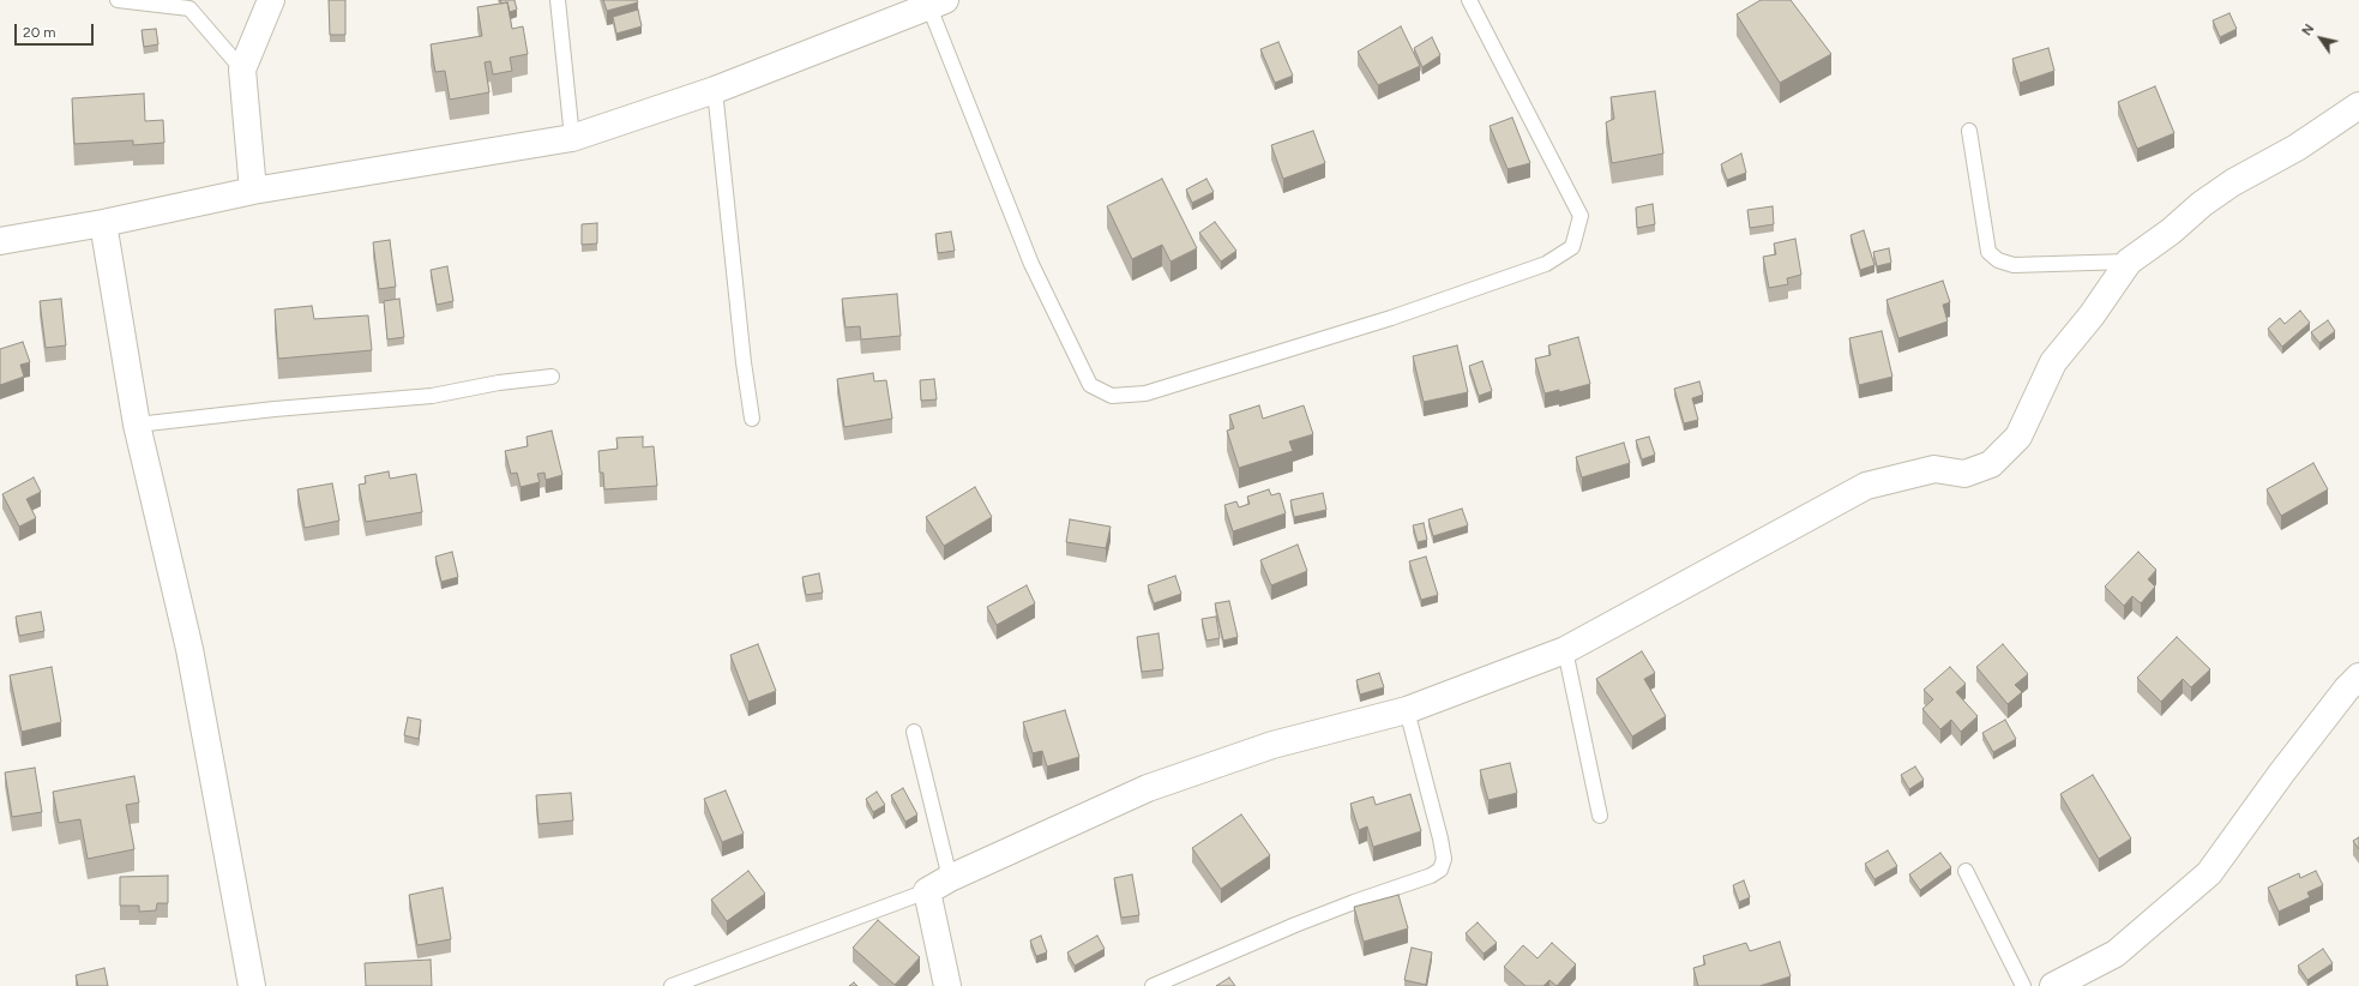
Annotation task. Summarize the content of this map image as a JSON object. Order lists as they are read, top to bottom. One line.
{"scale_bar":"20 m","north":"top left"}
